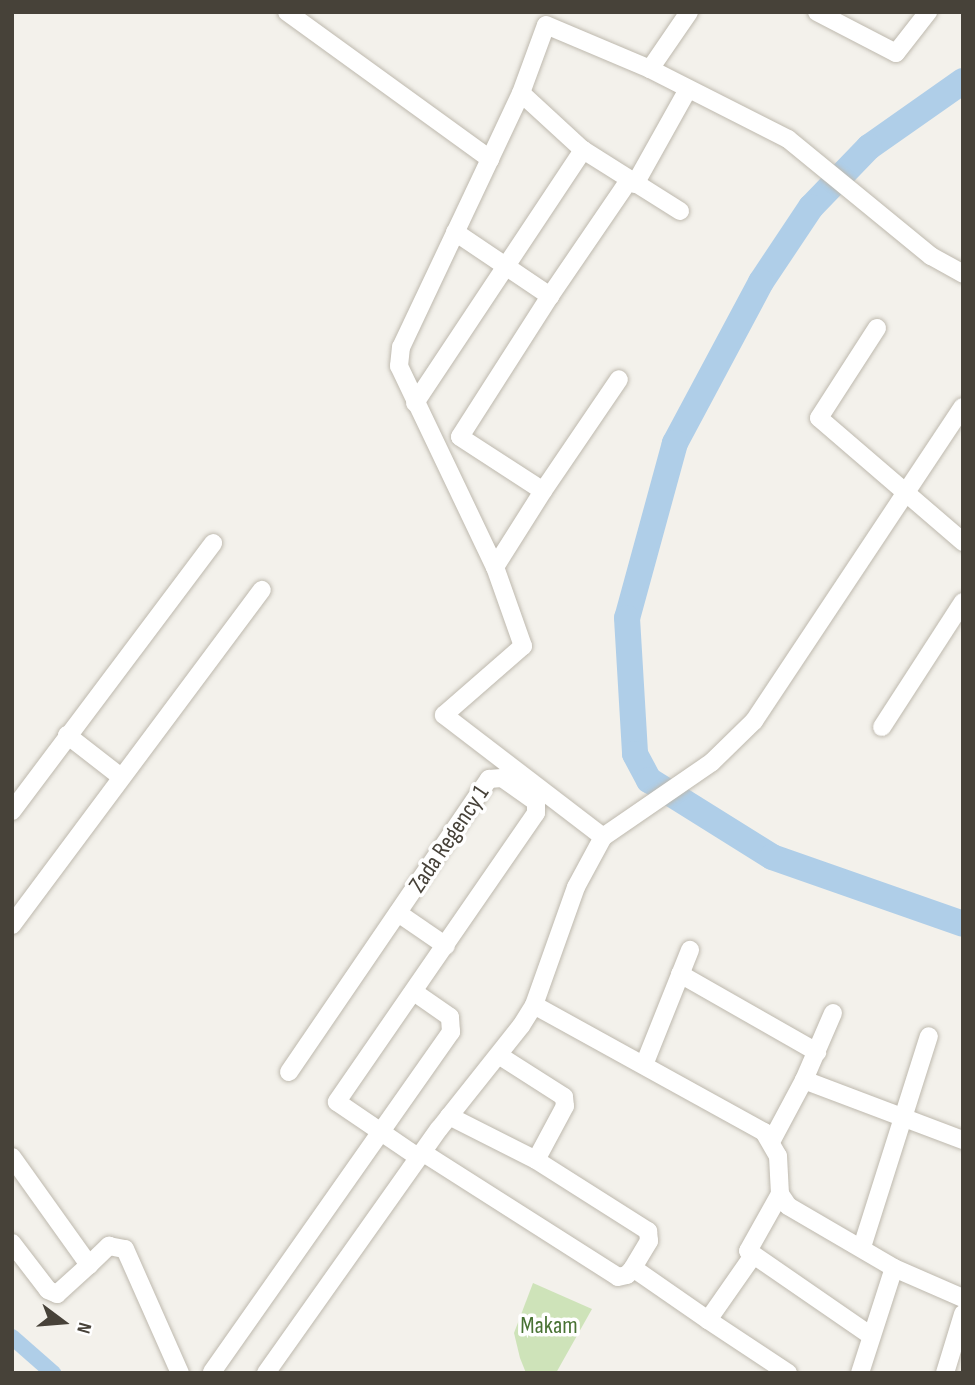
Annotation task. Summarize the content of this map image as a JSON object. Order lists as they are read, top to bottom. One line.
{"streets":{"street":["Zada Regency 1"]},"parks":["Makam"],"north":"right"}
